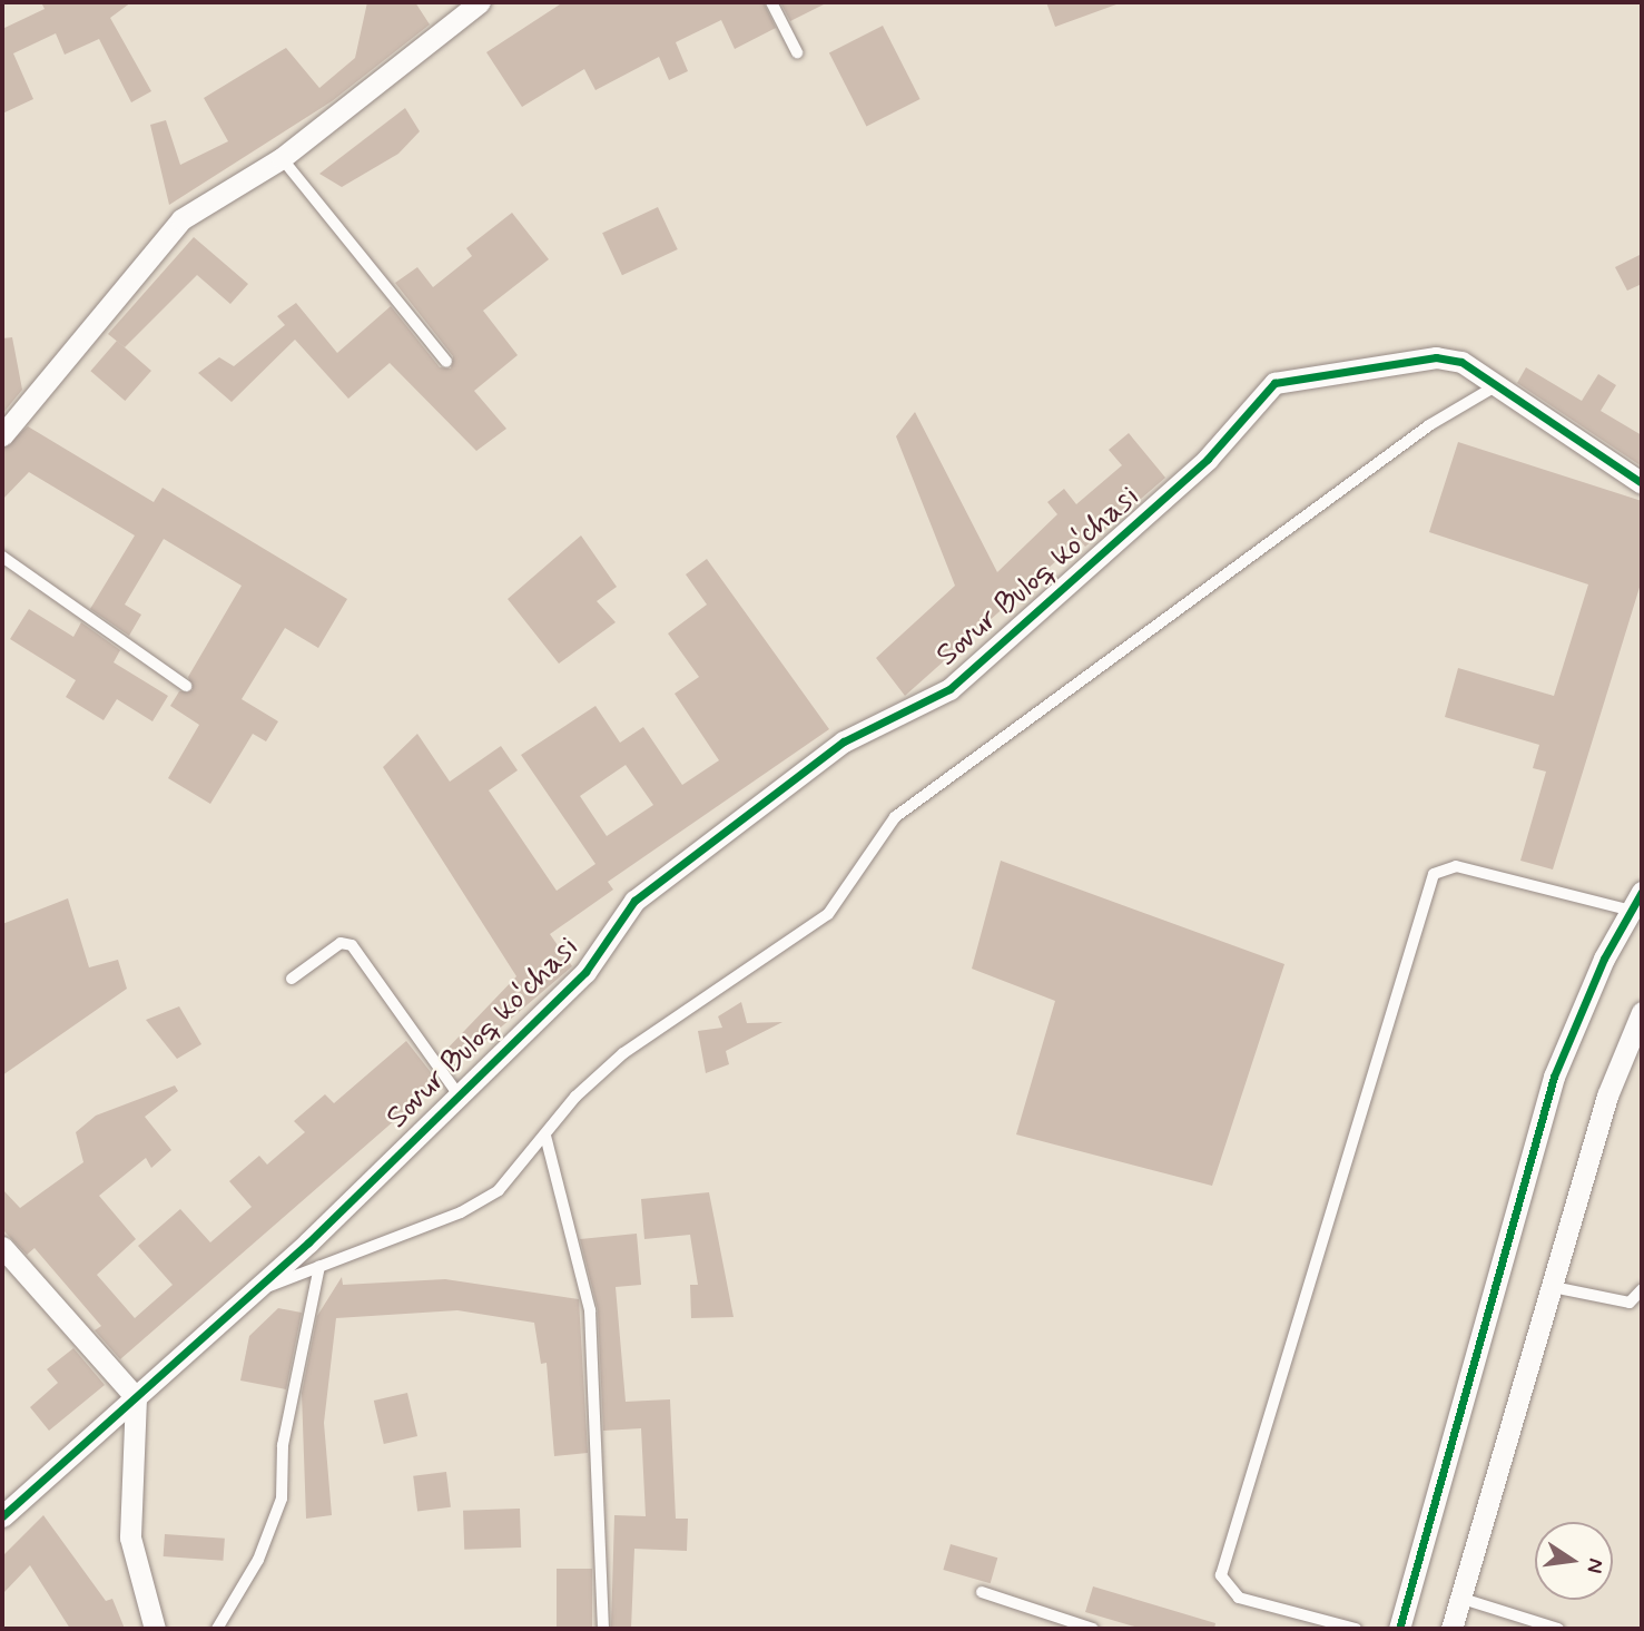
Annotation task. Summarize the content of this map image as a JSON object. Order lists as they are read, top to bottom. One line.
{"streets":{"street":["Sovur Buloq koʻchasi"]},"north":"right"}
